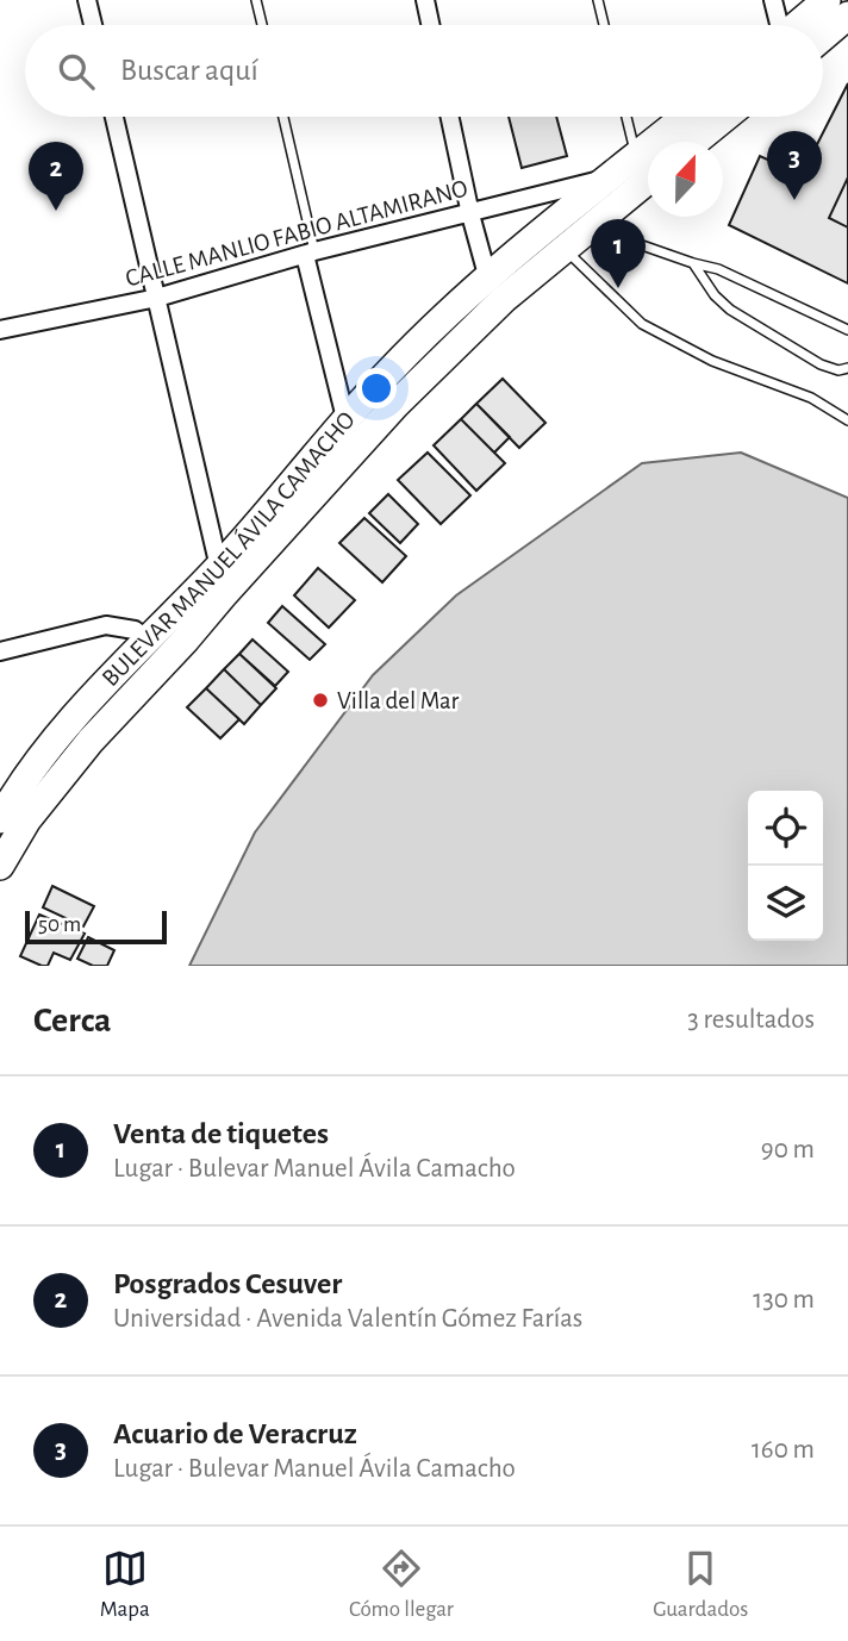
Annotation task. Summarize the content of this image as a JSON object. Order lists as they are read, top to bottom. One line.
{"streets":{"main road":["BULEVAR MANUEL ÁVILA CAMACHO"],"street":["CALLE MANLIO FABIO ALTAMIRANO"]},"crossings":[["CALLE MANLIO FABIO ALTAMIRANO","BULEVAR MANUEL ÁVILA CAMACHO"]],"places":["Villa del Mar"],"scale_bar":"50 m","north":"top","page":{"search":"Buscar aquí","pins":["3","2","1"],"scale":"50 m","heading":["Cerca","3 resultados"],"list":[{"mark":"1","name":"Venta de tiquetes","note":"Lugar · Bulevar Manuel Ávila Camacho","value":"90 m"},{"mark":"2","name":"Posgrados Cesuver","note":"Universidad · Avenida Valentín Gómez Farías","value":"130 m"},{"mark":"3","name":"Acuario de Veracruz","note":"Lugar · Bulevar Manuel Ávila Camacho","value":"160 m"}],"nav":["Mapa","Cómo llegar","Guardados"]}}
